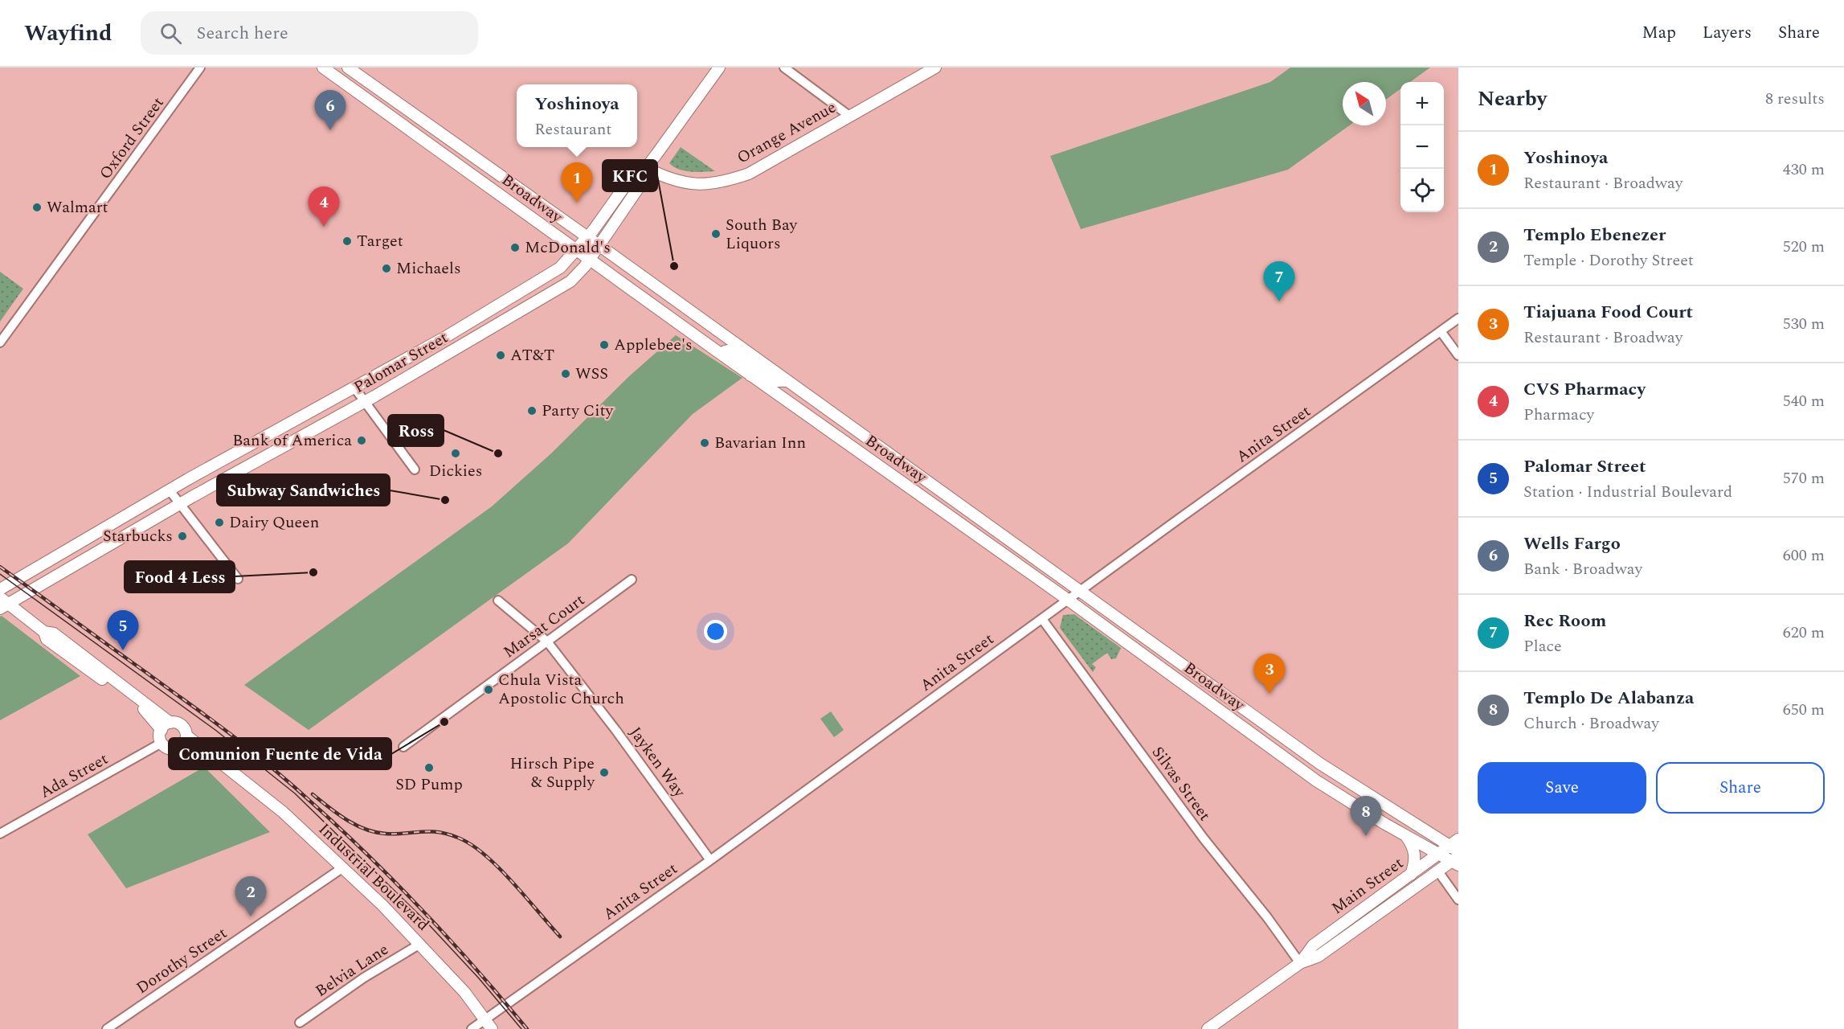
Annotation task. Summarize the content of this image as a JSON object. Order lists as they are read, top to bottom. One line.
{"streets":{"main road":["Orange Avenue","Broadway","Palomar Street","Industrial Boulevard","Main Street"],"street":["Oxford Street","Anita Street","Marsat Court","Jayken Way","Ada Street","Silvas Street","Dorothy Street","Belvia Lane"]},"crossings":[["Orange Avenue","Palomar Street"],["Broadway","Palomar Street"],["Broadway","Anita Street"],["Broadway","Main Street"],["Palomar Street","Industrial Boulevard"],["Anita Street","Jayken Way"],["Anita Street","Silvas Street"],["Anita Street","Industrial Boulevard"],["Marsat Court","Jayken Way"],["Ada Street","Industrial Boulevard"],["Silvas Street","Main Street"],["Industrial Boulevard","Dorothy Street"],["Industrial Boulevard","Belvia Lane"]],"places":["Walmart","South Bay Liquors","Target","McDonald's","KFC","Michaels","Applebee's","AT&T","WSS","Party City","Bank of America","Bavarian Inn","Dickies","Ross","Subway Sandwiches","Dairy Queen","Starbucks","Food 4 Less","Chula Vista Apostolic Church","Comunion Fuente de Vida","SD Pump","Hirsch Pipe & Supply"],"north":"top left","page":{"header":"Wayfind","search":"Search here","nav":["Map","Layers","Share"],"heading":["Nearby","8 results"],"map_buttons":["+","−"],"popup":["Yoshinoya","Restaurant"],"pins":["6","1","4","7","5","3","8","2"],"list":[{"mark":"1","name":"Yoshinoya","note":"Restaurant · Broadway","value":"430 m"},{"mark":"2","name":"Templo Ebenezer","note":"Temple · Dorothy Street","value":"520 m"},{"mark":"3","name":"Tiajuana Food Court","note":"Restaurant · Broadway","value":"530 m"},{"mark":"4","name":"CVS Pharmacy","note":"Pharmacy","value":"540 m"},{"mark":"5","name":"Palomar Street","note":"Station · Industrial Boulevard","value":"570 m"},{"mark":"6","name":"Wells Fargo","note":"Bank · Broadway","value":"600 m"},{"mark":"7","name":"Rec Room","note":"Place","value":"620 m"},{"mark":"8","name":"Templo De Alabanza","note":"Church · Broadway","value":"650 m"}],"buttons":["Save","Share"]}}
